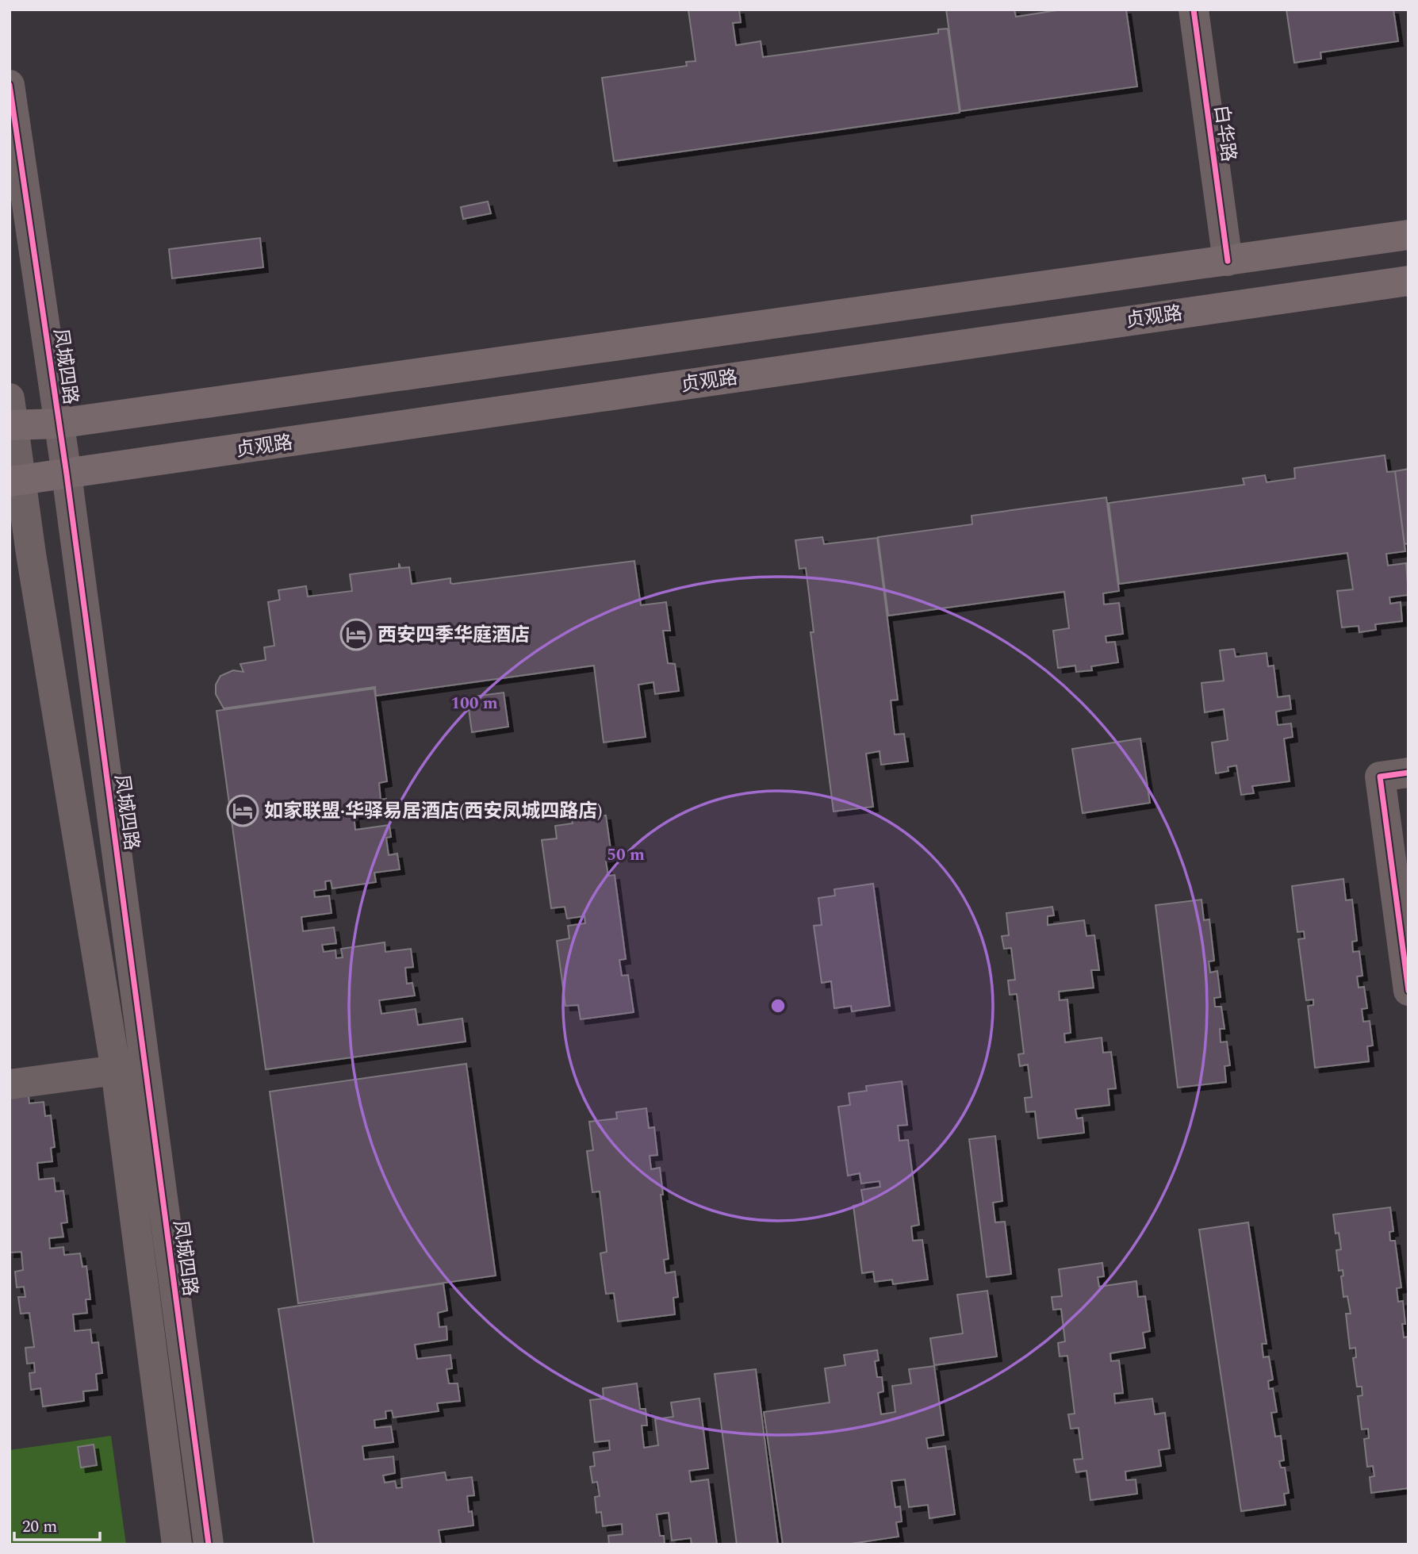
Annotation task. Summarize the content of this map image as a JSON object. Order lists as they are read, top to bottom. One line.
{"streets":{"main road":["贞观路"],"street":["白华路","凤城四路"]},"crossings":[["贞观路","凤城四路"]],"places":{"hotel":["西安四季华庭酒店","如家联盟·华驿易居酒店(西安凤城四路店)"]},"scale_bar":"20 m","rings":["100 m","50 m"]}
